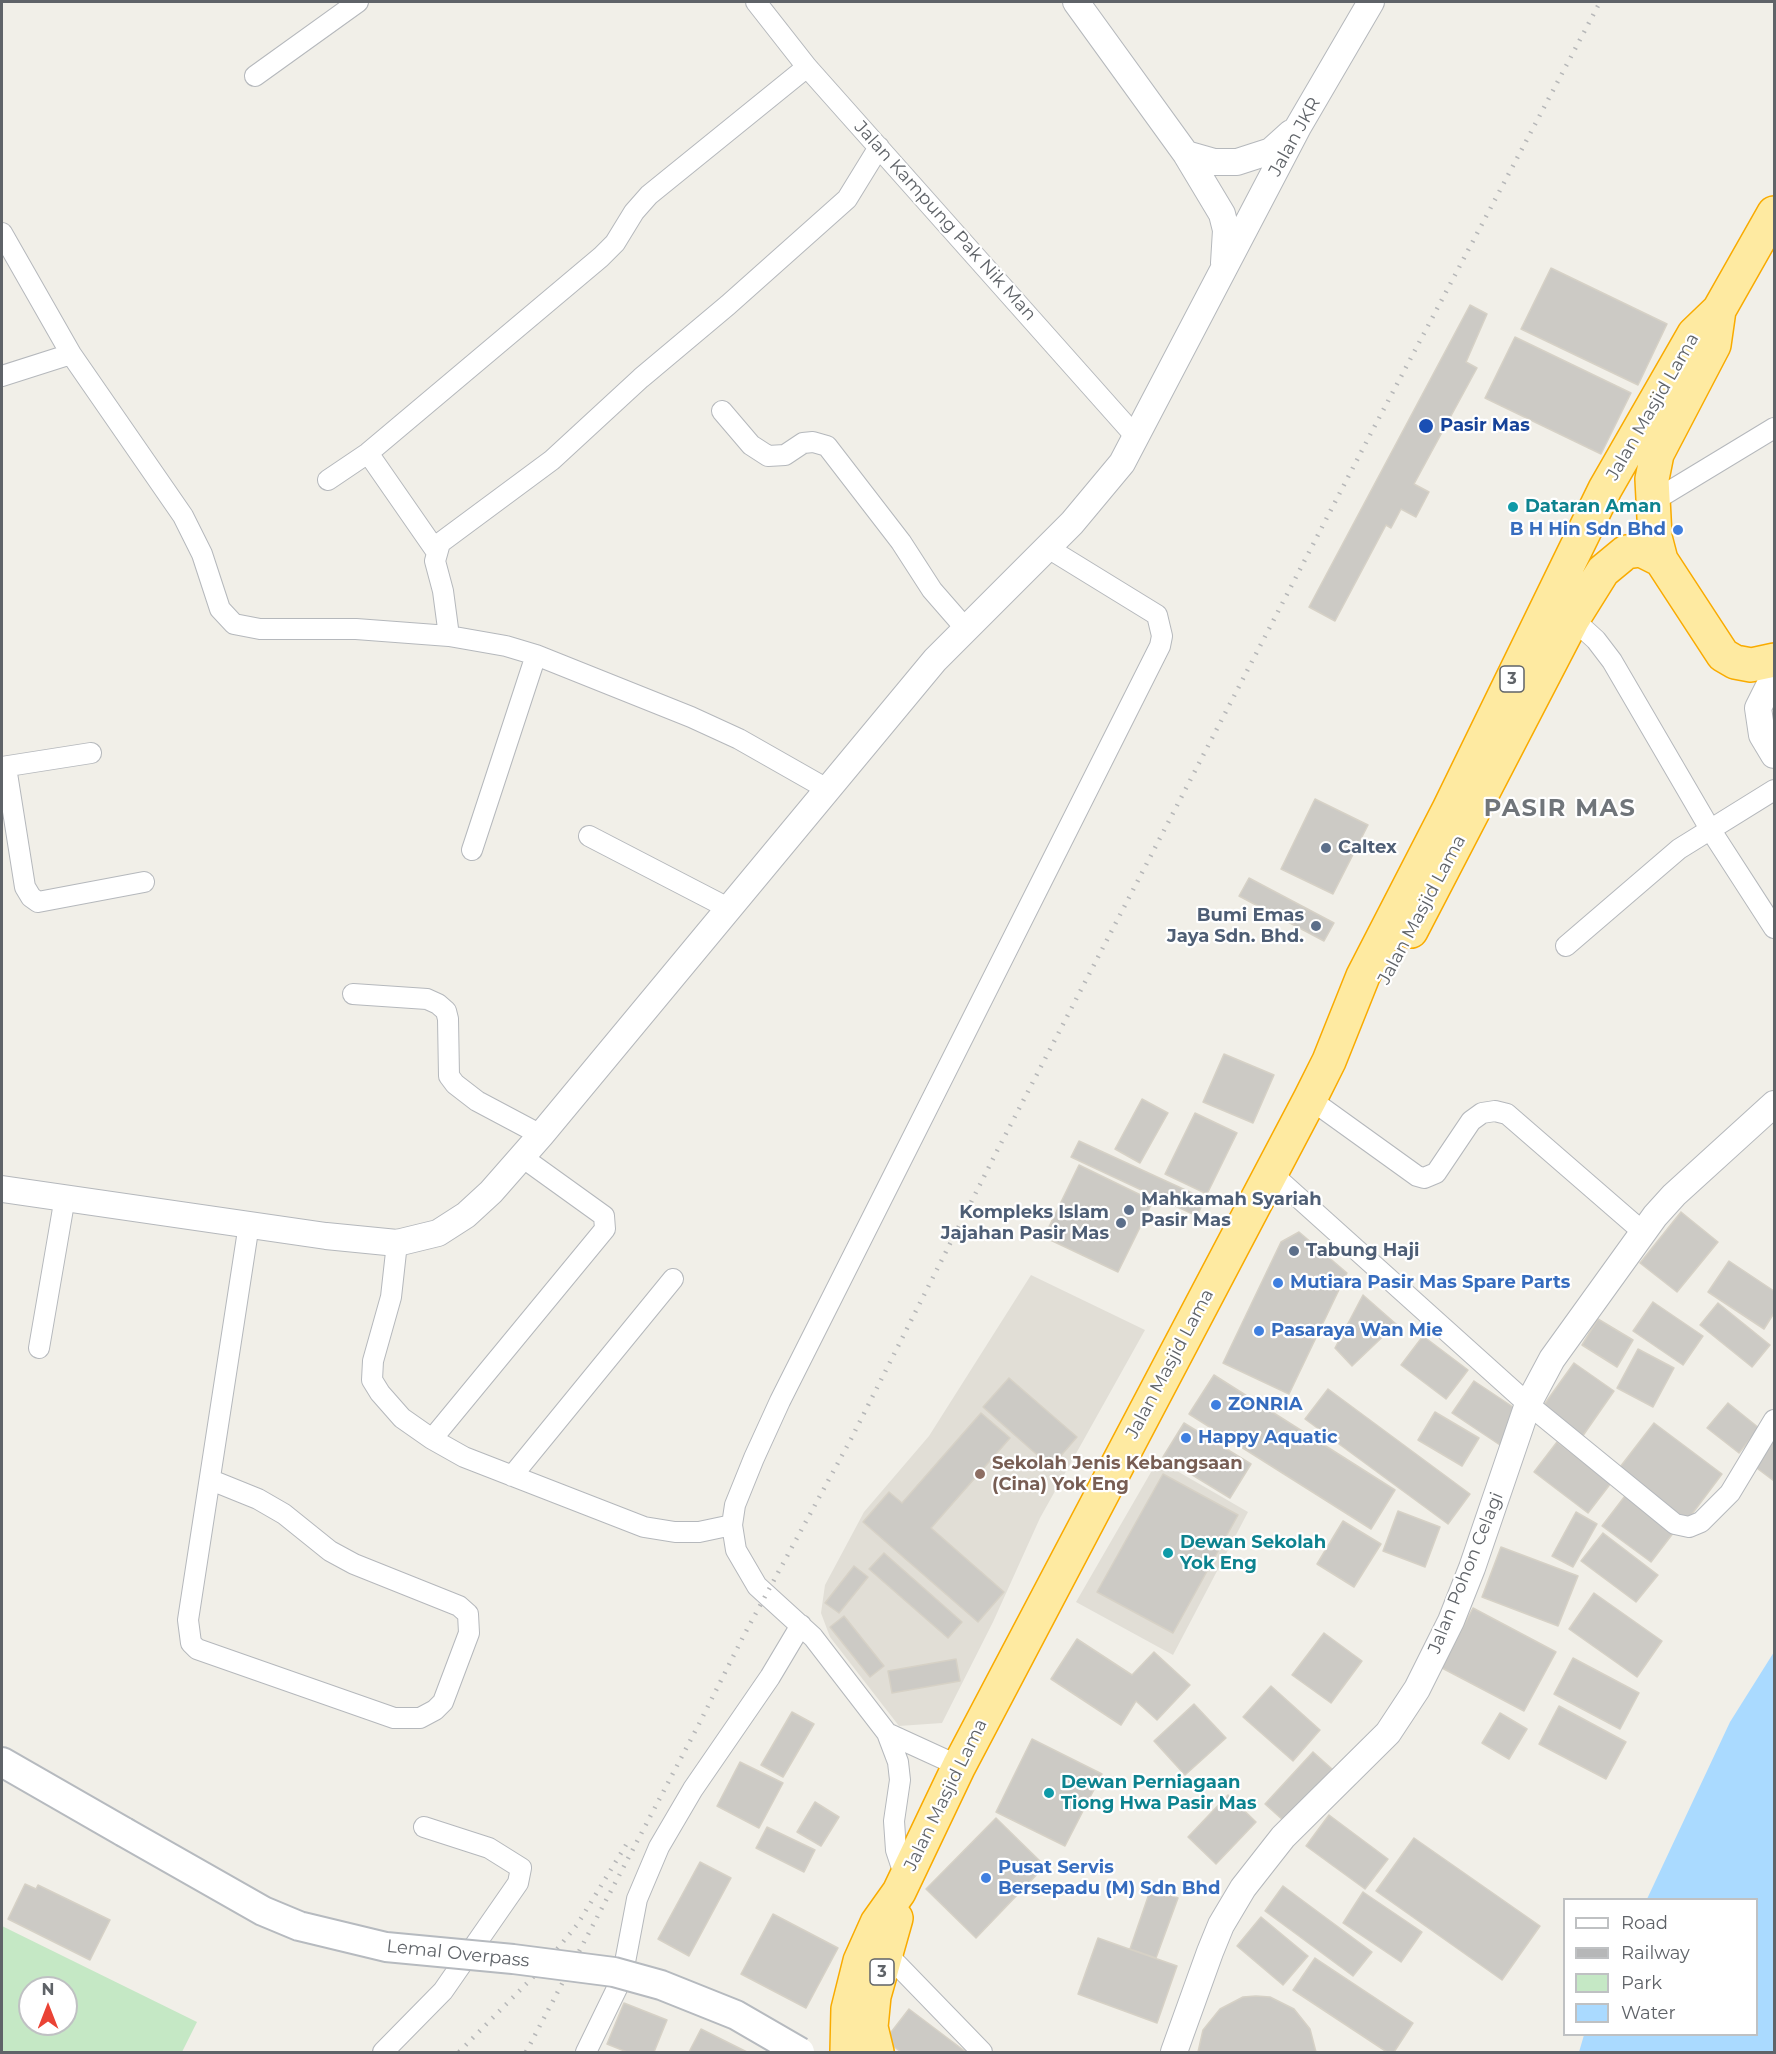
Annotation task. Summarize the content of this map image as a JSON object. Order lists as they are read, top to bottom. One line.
{"streets":{"highway":["Jalan Masjid Lama","3"],"main road":["Lemal Overpass"],"street":["Jalan JKR","Jalan Kampung Pak Nik Man","Jalan Pohon Celagi"]},"crossings":[["Jalan JKR","Jalan Kampung Pak Nik Man"],["Jalan Masjid Lama","3"]],"districts":["PASIR MAS"],"places":["Pasir Mas","Dataran Aman","B H Hin Sdn Bhd","Caltex","Bumi Emas Jaya Sdn. Bhd.","Mahkamah Syariah Pasir Mas","Kompleks Islam Jajahan Pasir Mas","Tabung Haji","Mutiara Pasir Mas Spare Parts","Pasaraya Wan Mie","ZONRIA","Happy Aquatic","Sekolah Jenis Kebangsaan (Cina) Yok Eng","Dewan Sekolah Yok Eng","Dewan Perniagaan Tiong Hwa Pasir Mas","Pusat Servis Bersepadu (M) Sdn Bhd"],"legend":["Road","Railway","Park","Water"],"north":"top"}
